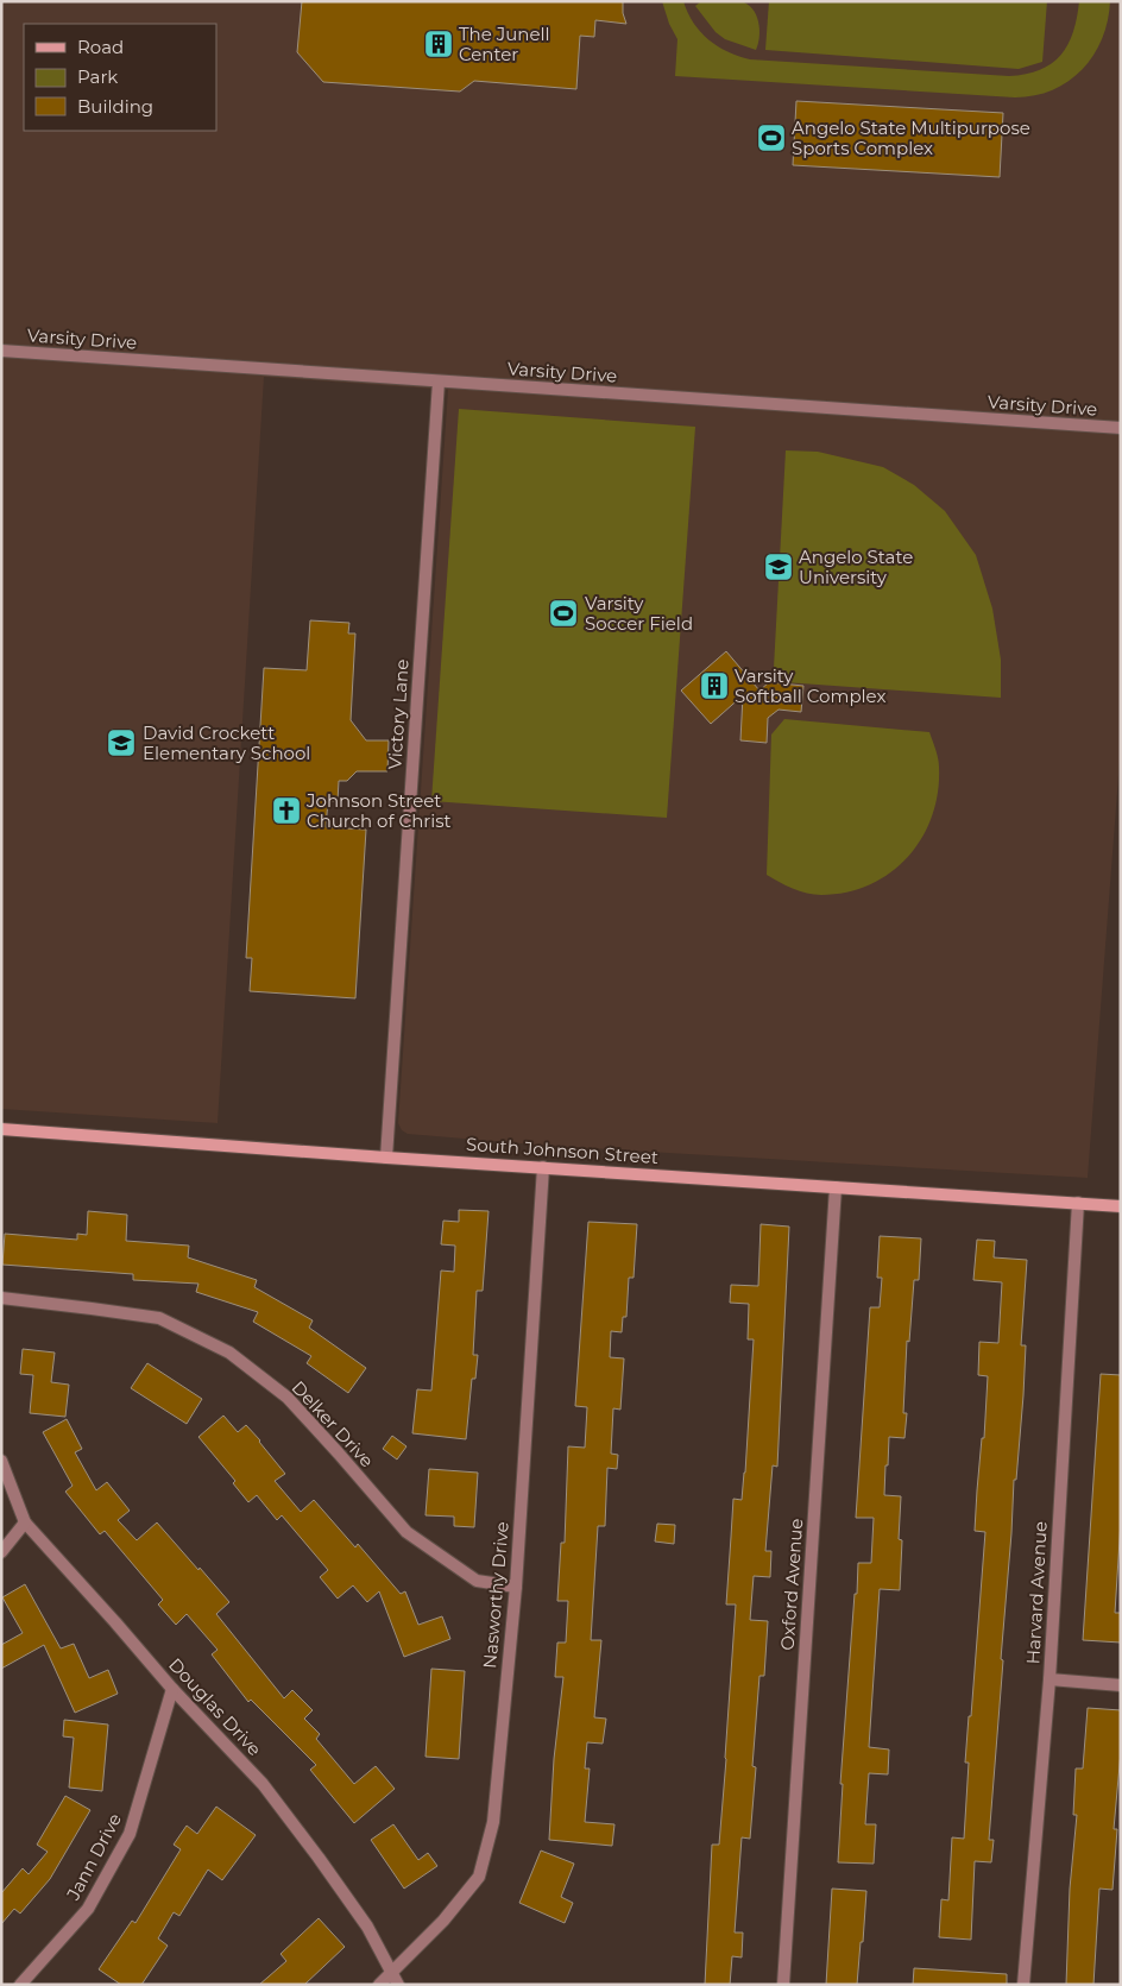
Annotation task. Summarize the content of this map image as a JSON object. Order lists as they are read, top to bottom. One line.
{"streets":{"main road":["South Johnson Street"],"street":["Varsity Drive","Victory Lane","Delker Drive","Oxford Avenue","Harvard Avenue","Nasworthy Drive","Douglas Drive","Jann Drive"]},"crossings":[["Varsity Drive","Victory Lane"],["Victory Lane","South Johnson Street"],["South Johnson Street","Oxford Avenue"],["South Johnson Street","Harvard Avenue"],["South Johnson Street","Nasworthy Drive"],["Delker Drive","Nasworthy Drive"],["Nasworthy Drive","Douglas Drive"],["Douglas Drive","Jann Drive"]],"places":{"building":["The Junell Center","Varsity Softball Complex"],"sports":["Angelo State Multipurpose Sports Complex","Varsity Soccer Field"],"school or university":["Angelo State University","David Crockett Elementary School"],"church":["Johnson Street Church of Christ"]},"legend":["Road","Park","Building"]}
